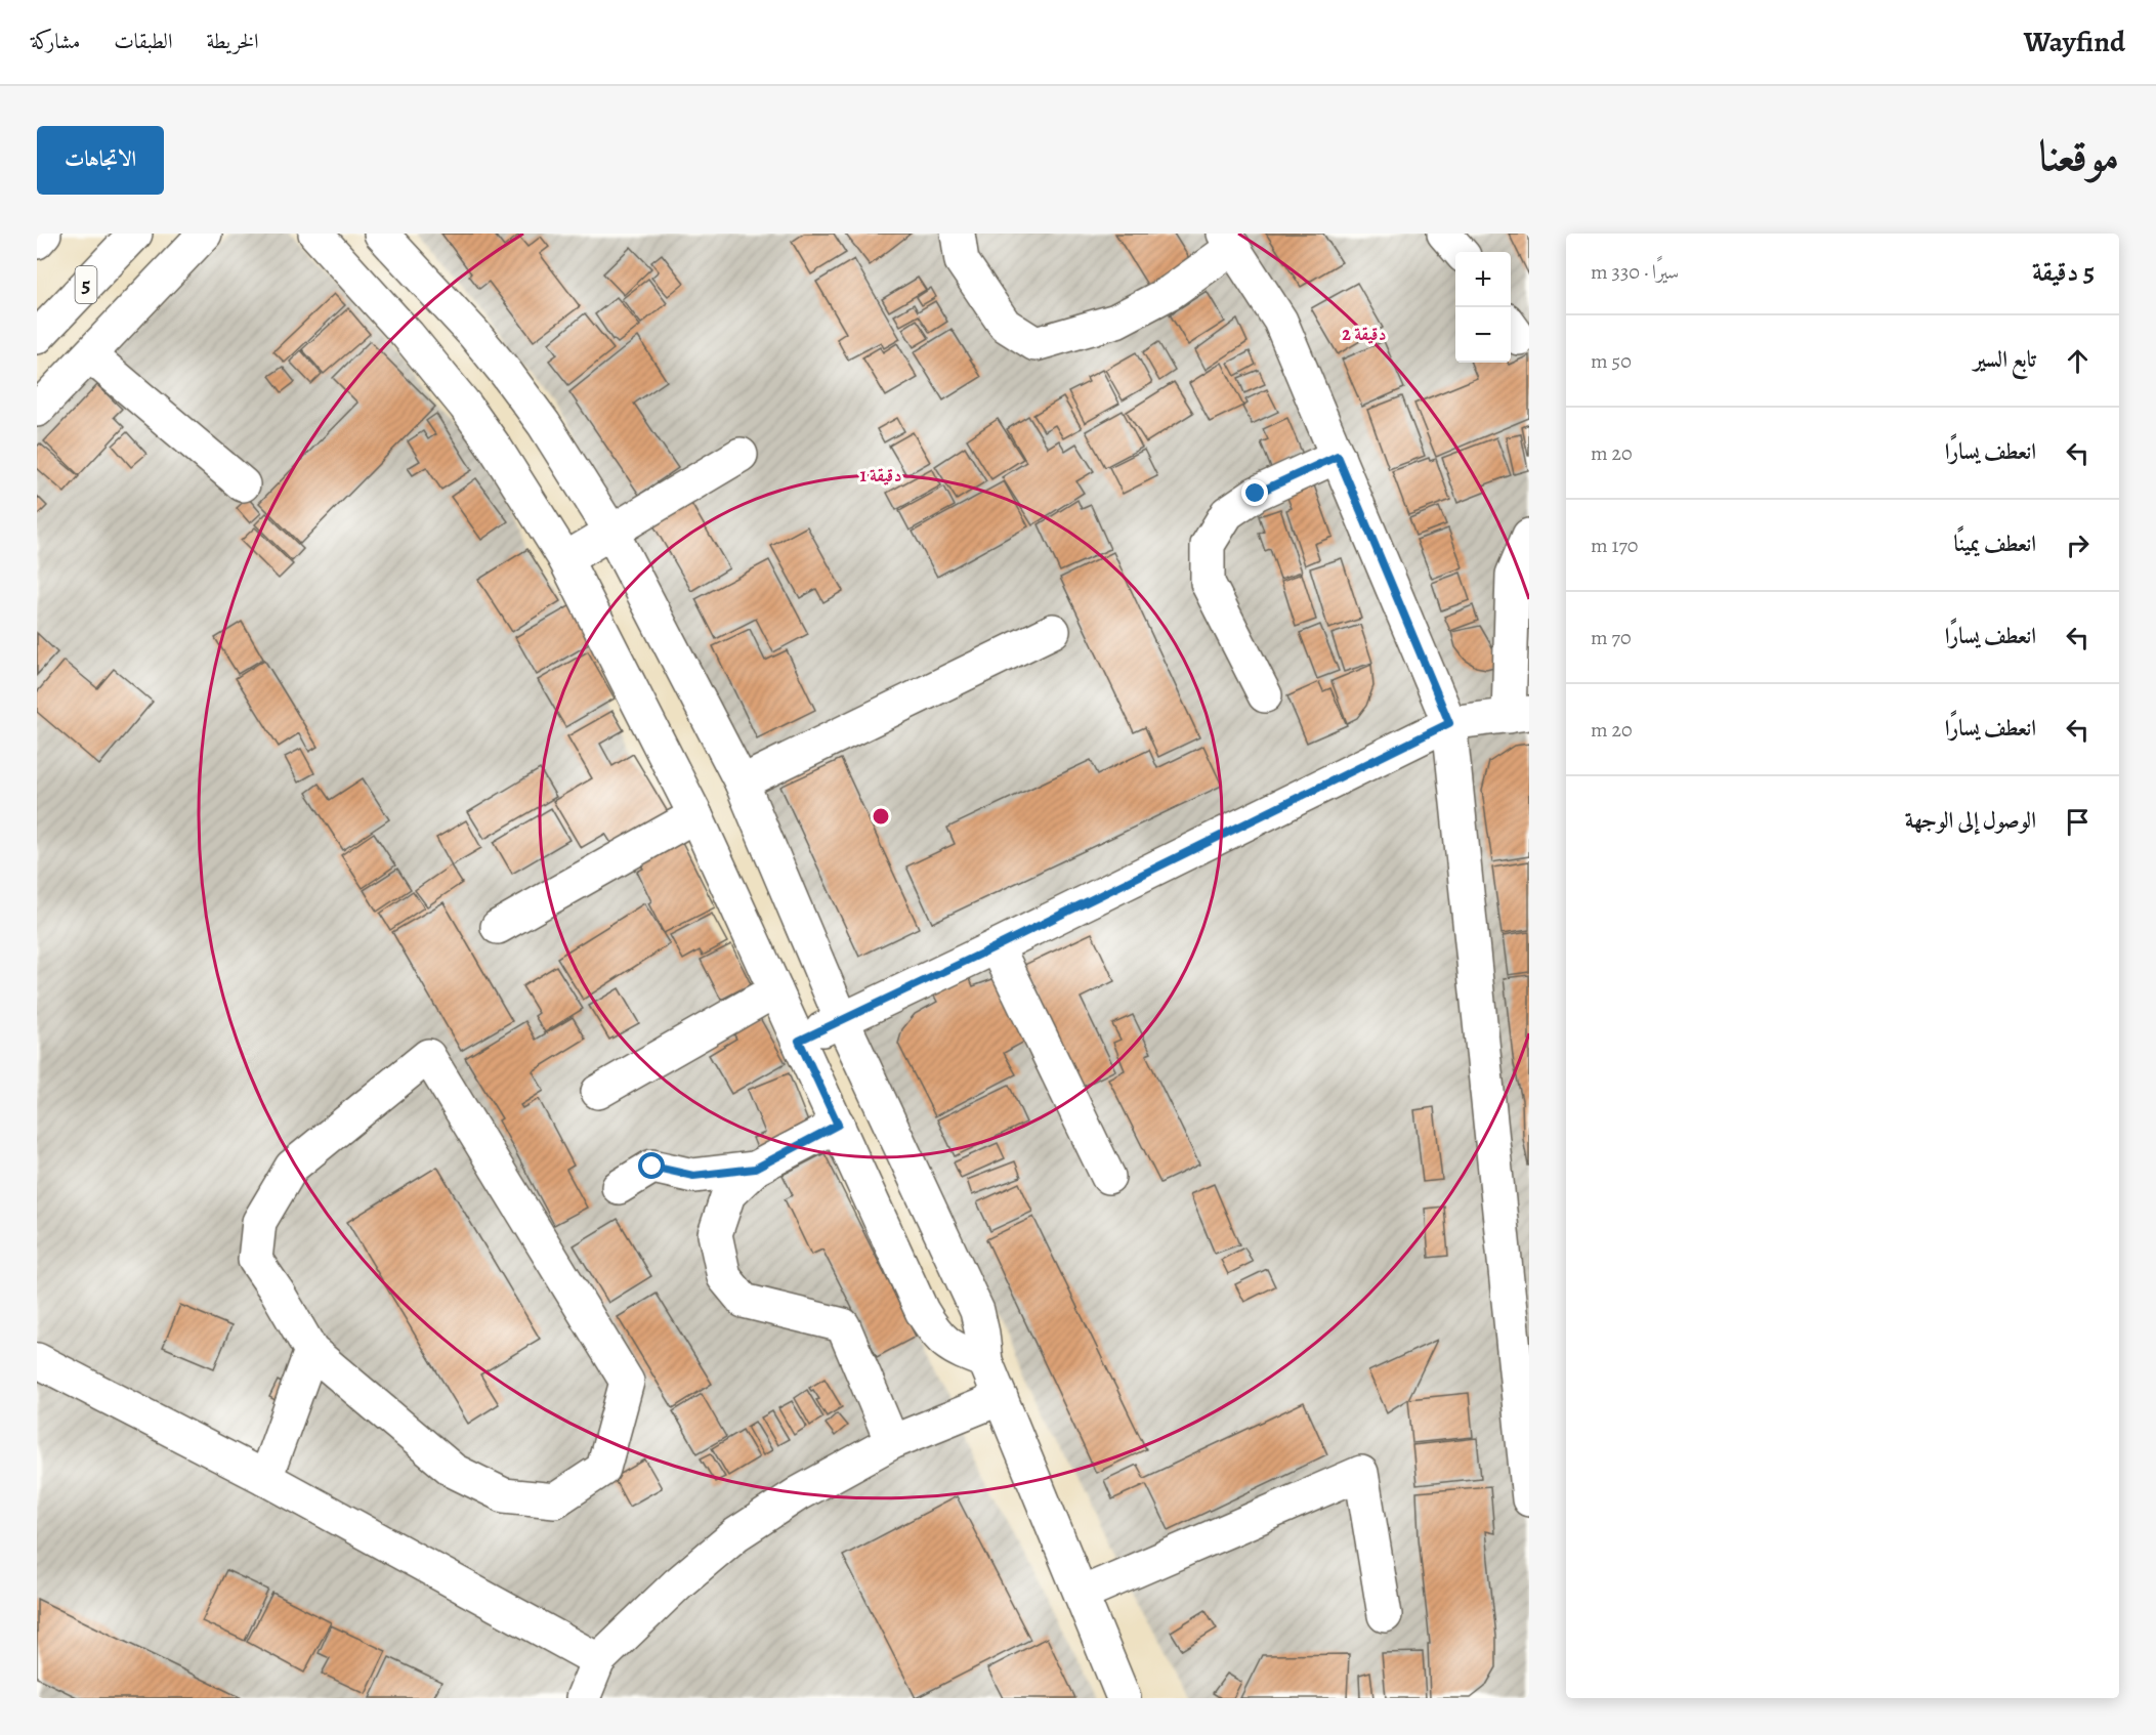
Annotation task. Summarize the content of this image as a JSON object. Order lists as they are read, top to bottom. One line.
{"streets":{"main road":["5"]},"page":{"header":"Wayfind","nav":["الخريطة","الطبقات","مشاركة"],"title":"موقعنا","buttons":"الاتجاهات","heading":["5 دقيقة","سيرًا · 330 m"],"map_buttons":["+","−"],"list":[["تابع السير","50 m"],["انعطف يسارًا","20 m"],["انعطف يمينًا","170 m"],["انعطف يسارًا","70 m"],["انعطف يسارًا","20 m"],"الوصول إلى الوجهة"]},"rings":["2 دقيقة","1 دقيقة"]}
